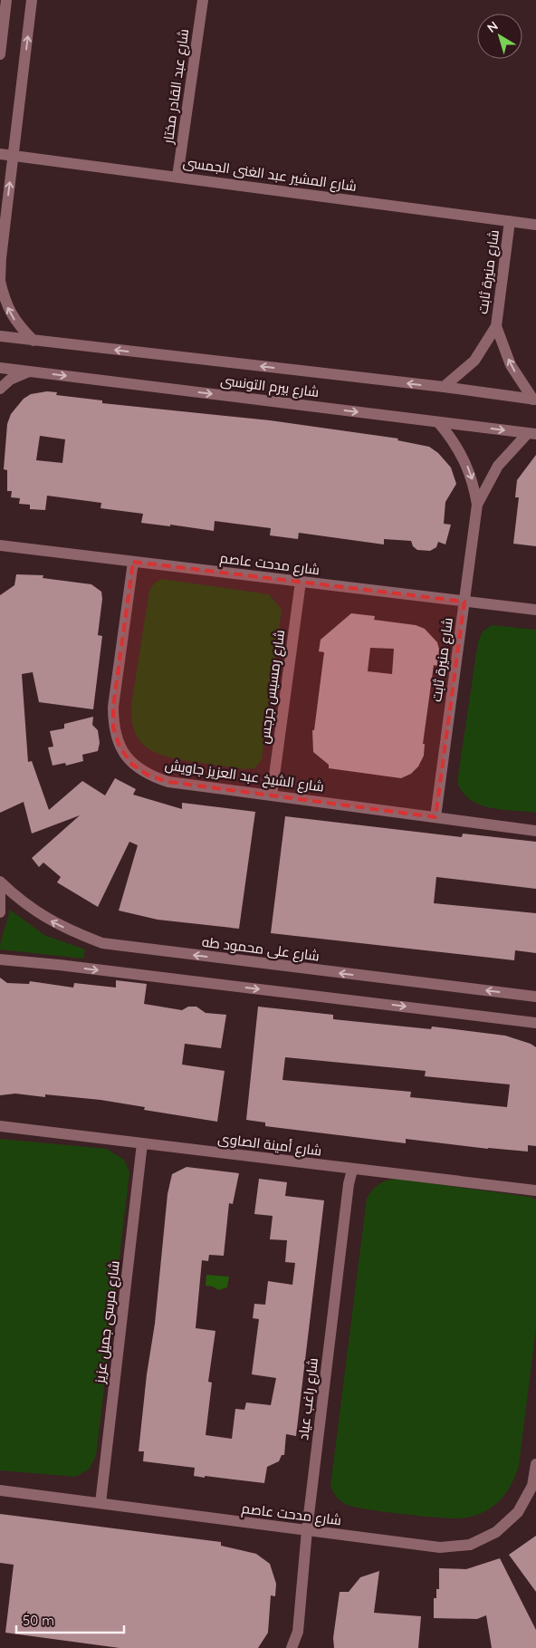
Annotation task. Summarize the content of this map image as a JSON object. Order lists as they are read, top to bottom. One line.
{"streets":{"street":["شارع عبد القادر مختار","شارع المشير عبد الغنى الجمسى","شارع منيرة ثابت","شارع بيرم التونسى","شارع مدحت عاصم","شارع رمسيس جرجس","شارع الشيخ عبد العزيز جاويش","شارع على محمود طه","شارع أمينة الصاوى","شارع مرسى جميل عزيز","شارع راغب عياد"]},"crossings":[["شارع عبد القادر مختار","شارع المشير عبد الغنى الجمسى"],["شارع المشير عبد الغنى الجمسى","شارع منيرة ثابت"],["شارع منيرة ثابت","شارع بيرم التونسى"],["شارع منيرة ثابت","شارع مدحت عاصم"],["شارع منيرة ثابت","شارع الشيخ عبد العزيز جاويش"],["شارع مدحت عاصم","شارع رمسيس جرجس"],["شارع مدحت عاصم","شارع الشيخ عبد العزيز جاويش"],["شارع مدحت عاصم","شارع مرسى جميل عزيز"],["شارع مدحت عاصم","شارع راغب عياد"],["شارع رمسيس جرجس","شارع الشيخ عبد العزيز جاويش"],["شارع أمينة الصاوى","شارع مرسى جميل عزيز"],["شارع أمينة الصاوى","شارع راغب عياد"]],"scale_bar":"50 m","north":"top left"}
